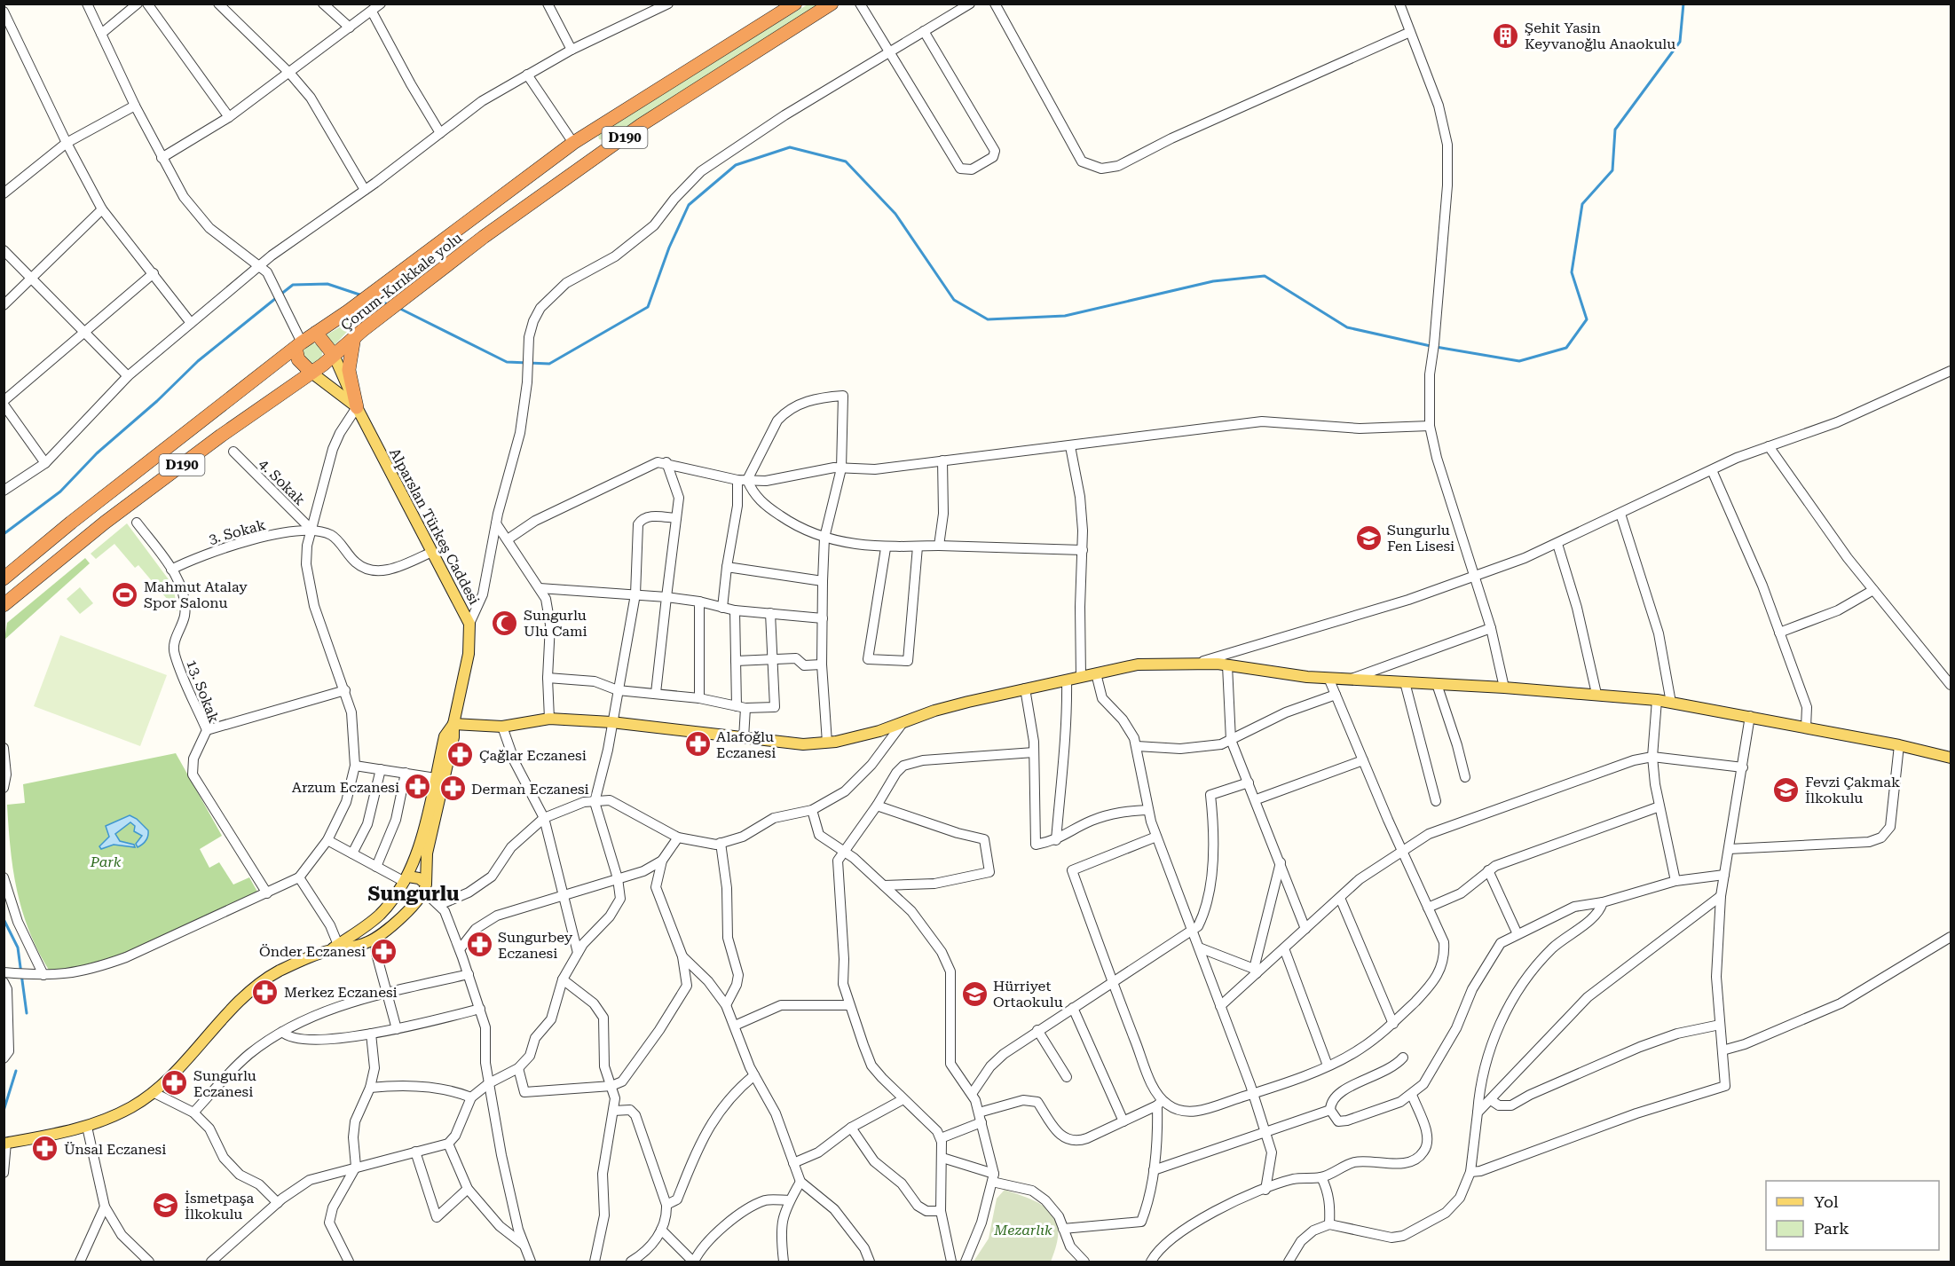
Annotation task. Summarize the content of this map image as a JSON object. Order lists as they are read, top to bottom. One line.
{"streets":{"highway":["D190","Çorum-Kırıkkale yolu"],"main road":["Alparslan Türkeş Caddesi"],"street":["4. Sokak","3. Sokak","13. Sokak"]},"crossings":[["Çorum-Kırıkkale yolu","Alparslan Türkeş Caddesi"],["4. Sokak","3. Sokak"],["3. Sokak","13. Sokak"]],"districts":["Sungurlu"],"parks":["Park","Mezarlık"],"places":{"building":["Şehit Yasin Keyvanoğlu Anaokulu"],"school or university":["Sungurlu Fen Lisesi","Fevzi Çakmak İlkokulu","Hürriyet Ortaokulu","İsmetpaşa İlkokulu"],"sports":["Mahmut Atalay Spor Salonu"],"mosque":["Sungurlu Ulu Cami"],"pharmacy":["Alafoğlu Eczanesi","Çağlar Eczanesi","Arzum Eczanesi","Derman Eczanesi","Sungurbey Eczanesi","Önder Eczanesi","Merkez Eczanesi","Sungurlu Eczanesi","Ünsal Eczanesi"]},"legend":["Yol","Park"]}
